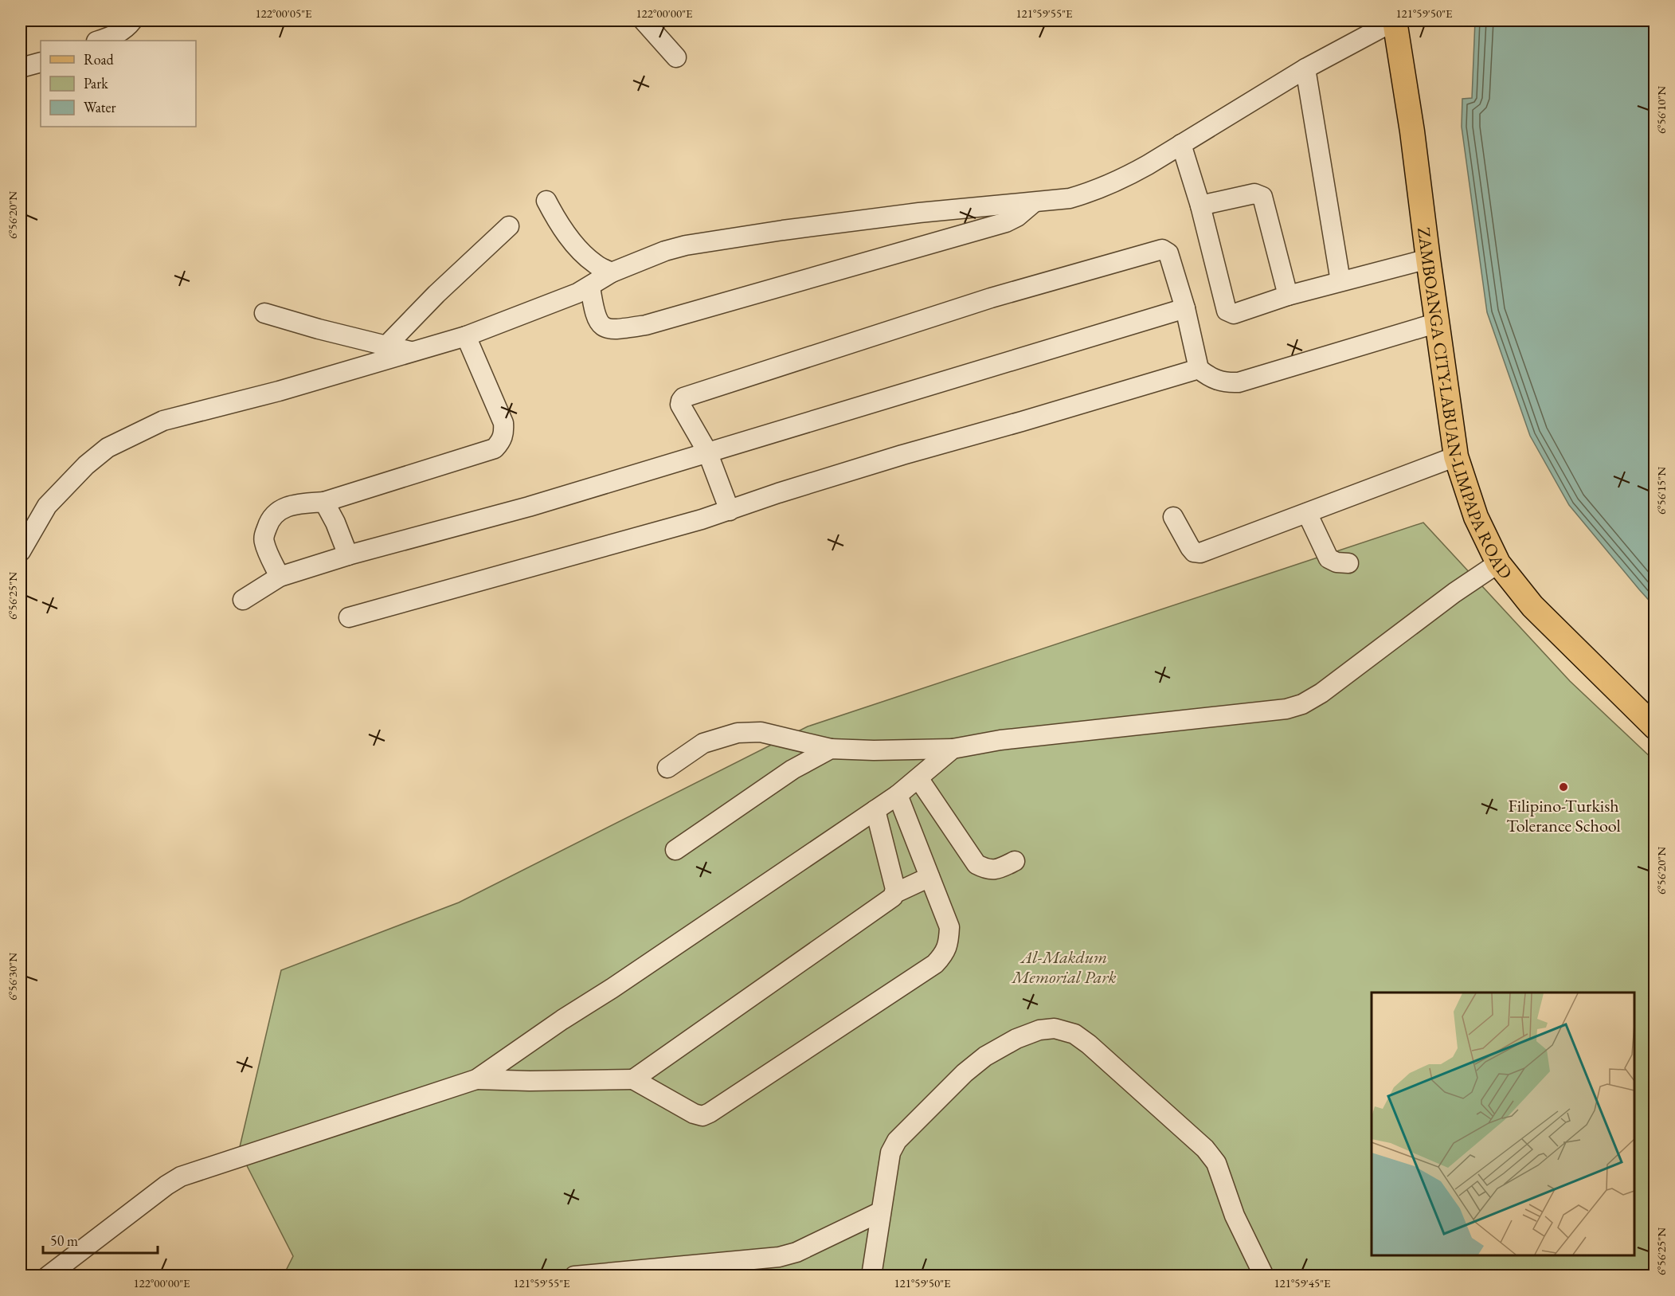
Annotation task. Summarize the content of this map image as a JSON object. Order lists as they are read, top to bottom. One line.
{"streets":{"main road":["ZAMBOANGA CITY-LABUAN-LIMPAPA ROAD"]},"parks":["Al-Makdum Memorial Park"],"places":["Filipino-Turkish Tolerance School"],"legend":["Road","Park","Water"],"scale_bar":"50 m","coordinates":["122°00'05\"E","122°00'00\"E","121°59'55\"E","121°59'50\"E","6°56'10\"N","6°56'20\"N","6°56'15\"N","6°56'25\"N","6°56'30\"N","121°59'45\"E"]}
